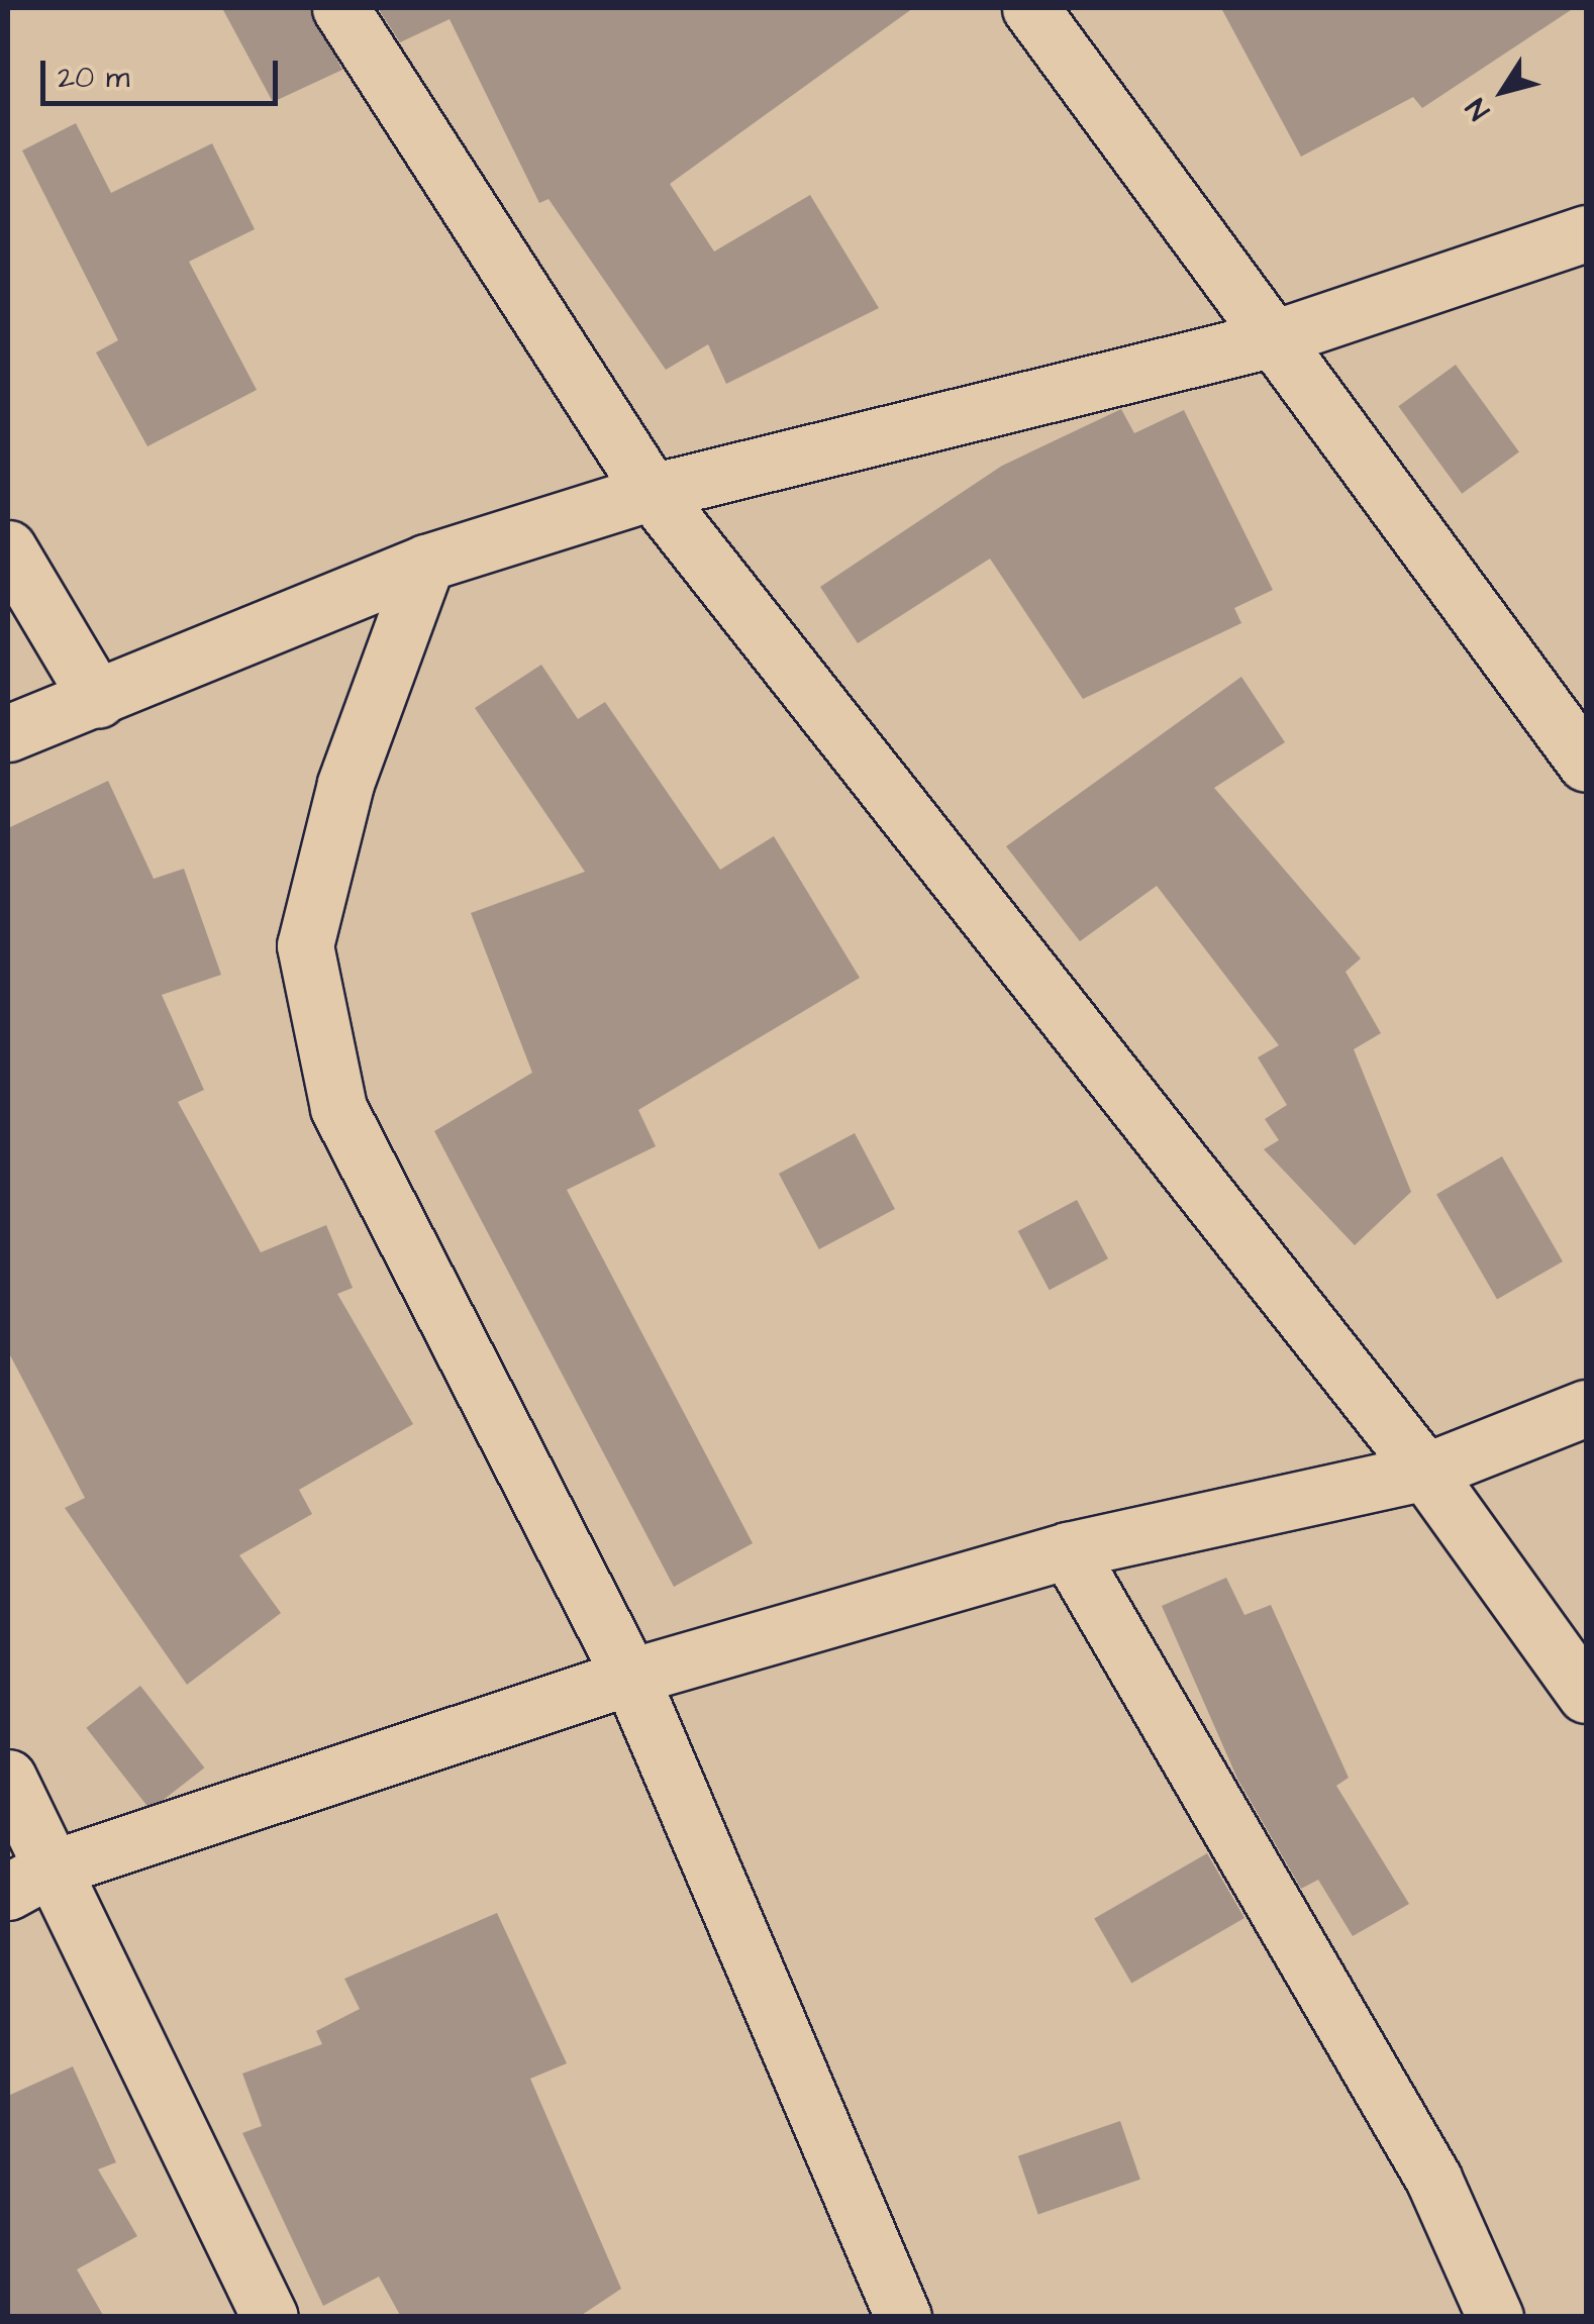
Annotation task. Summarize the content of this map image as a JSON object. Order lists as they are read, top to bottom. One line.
{"scale_bar":"20 m","north":"bottom left"}
